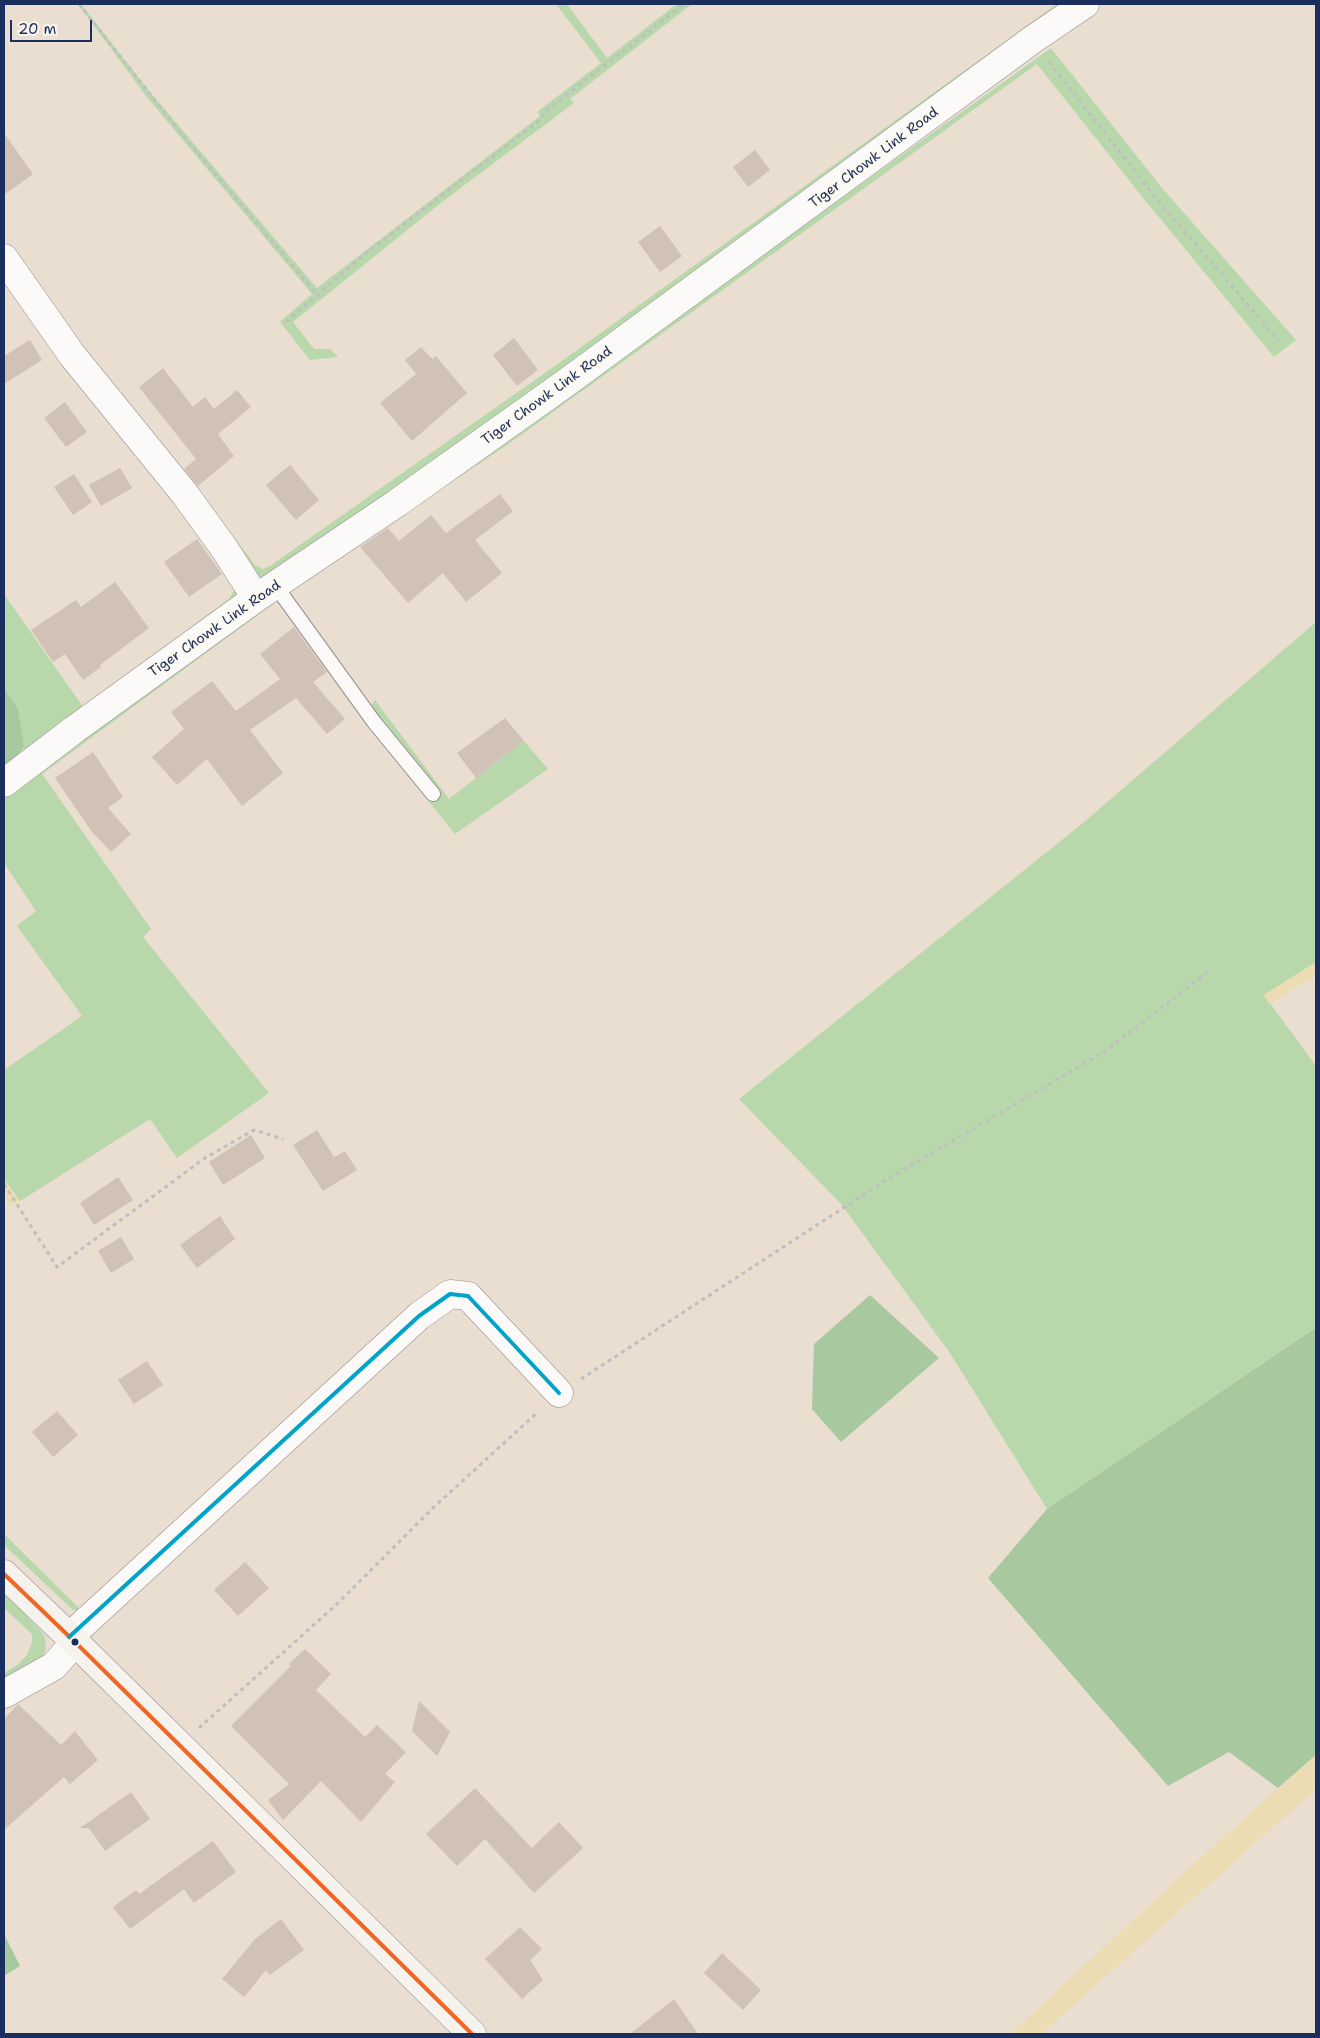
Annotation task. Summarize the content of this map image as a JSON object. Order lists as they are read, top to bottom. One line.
{"streets":{"street":["Tiger Chowk Link Road"]},"scale_bar":"20 m"}
